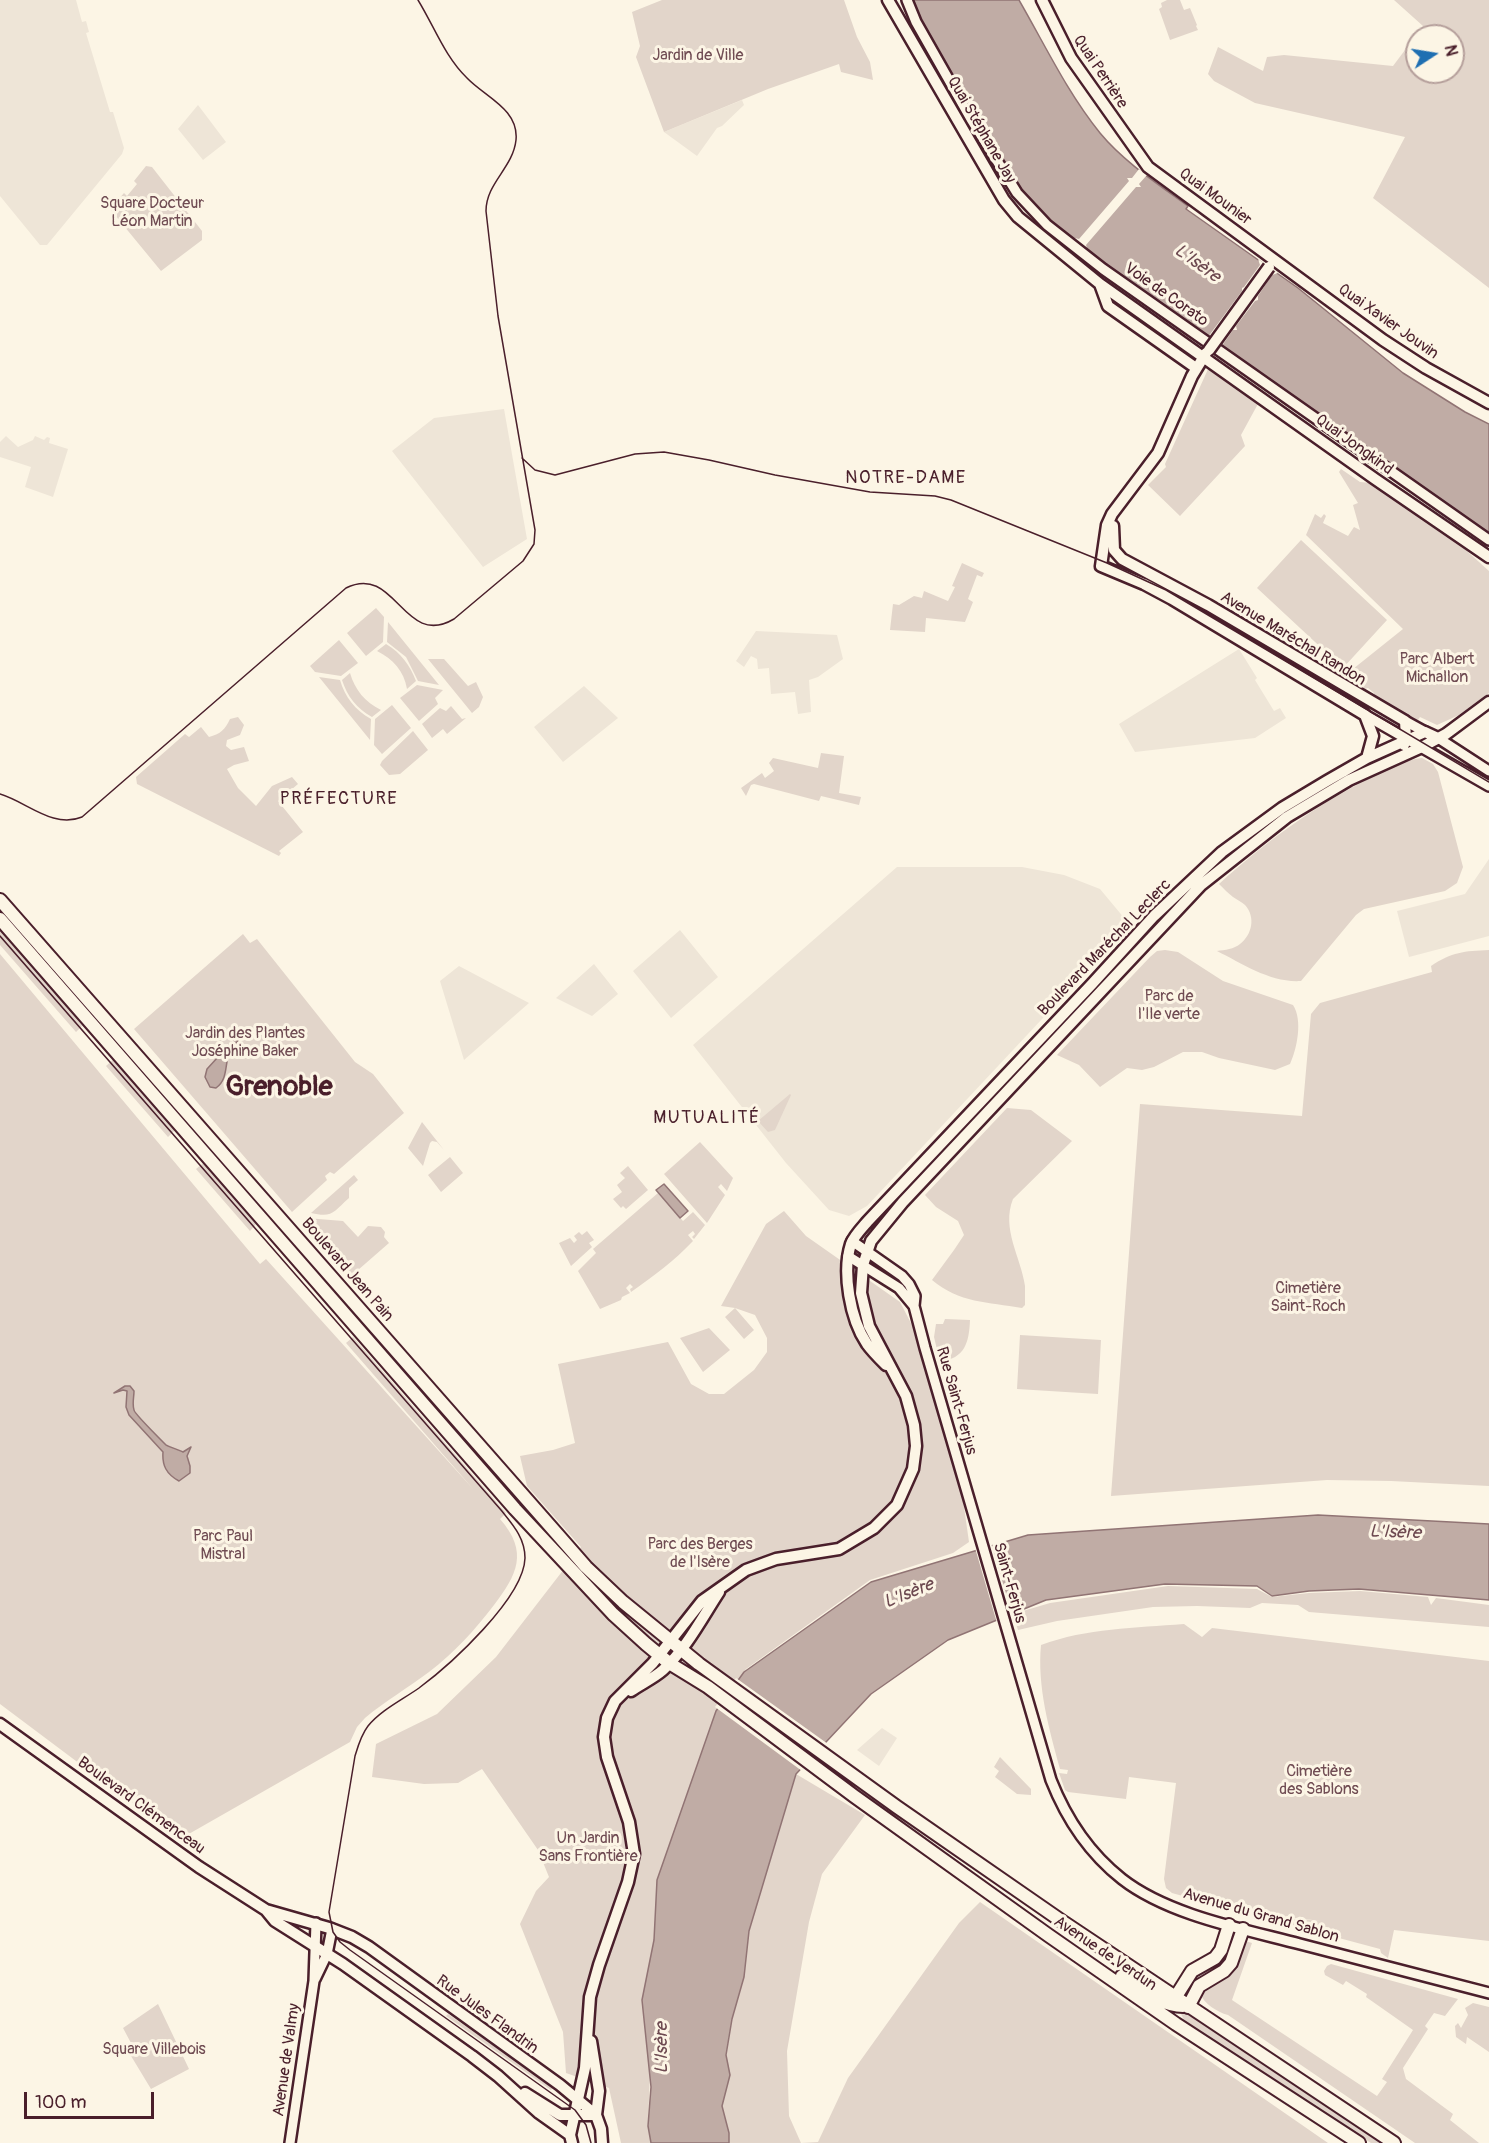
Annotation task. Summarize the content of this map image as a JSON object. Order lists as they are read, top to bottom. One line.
{"streets":{"main road":["Quai Perrière","Quai Stéphane Jay","Quai Mounier","Quai Xavier Jouvin","Quai Jongkind","Avenue Maréchal Randon","Boulevard Maréchal Leclerc","Boulevard Jean Pain","Boulevard Clémenceau","Avenue de Verdun","Rue Jules Flandrin"],"street":["Voie de Corato","Rue Saint-Ferjus","Saint-Ferjus","Avenue du Grand Sablon","Avenue de Valmy"]},"crossings":[["Quai Perrière","Quai Mounier"],["Quai Stéphane Jay","Quai Jongkind"],["Quai Mounier","Quai Xavier Jouvin"],["Avenue Maréchal Randon","Boulevard Maréchal Leclerc"],["Boulevard Maréchal Leclerc","Rue Saint-Ferjus"],["Boulevard Jean Pain","Avenue de Verdun"],["Rue Saint-Ferjus","Saint-Ferjus"],["Saint-Ferjus","Avenue du Grand Sablon"],["Boulevard Clémenceau","Rue Jules Flandrin"],["Boulevard Clémenceau","Avenue de Valmy"],["Rue Jules Flandrin","Avenue de Valmy"]],"districts":["NOTRE-DAME","PRÉFECTURE","Grenoble","MUTUALITÉ"],"water":["L'Isère"],"parks":["Jardin de Ville","Square Docteur Léon Martin","Parc Albert Michallon","Parc de l'Ile verte","Jardin des Plantes Joséphine Baker","Cimetière Saint-Roch","Parc Paul Mistral","Parc des Berges de l'Isère","Cimetière des Sablons","Un Jardin Sans Frontière","Square Villebois"],"scale_bar":"100 m","north":"right"}
